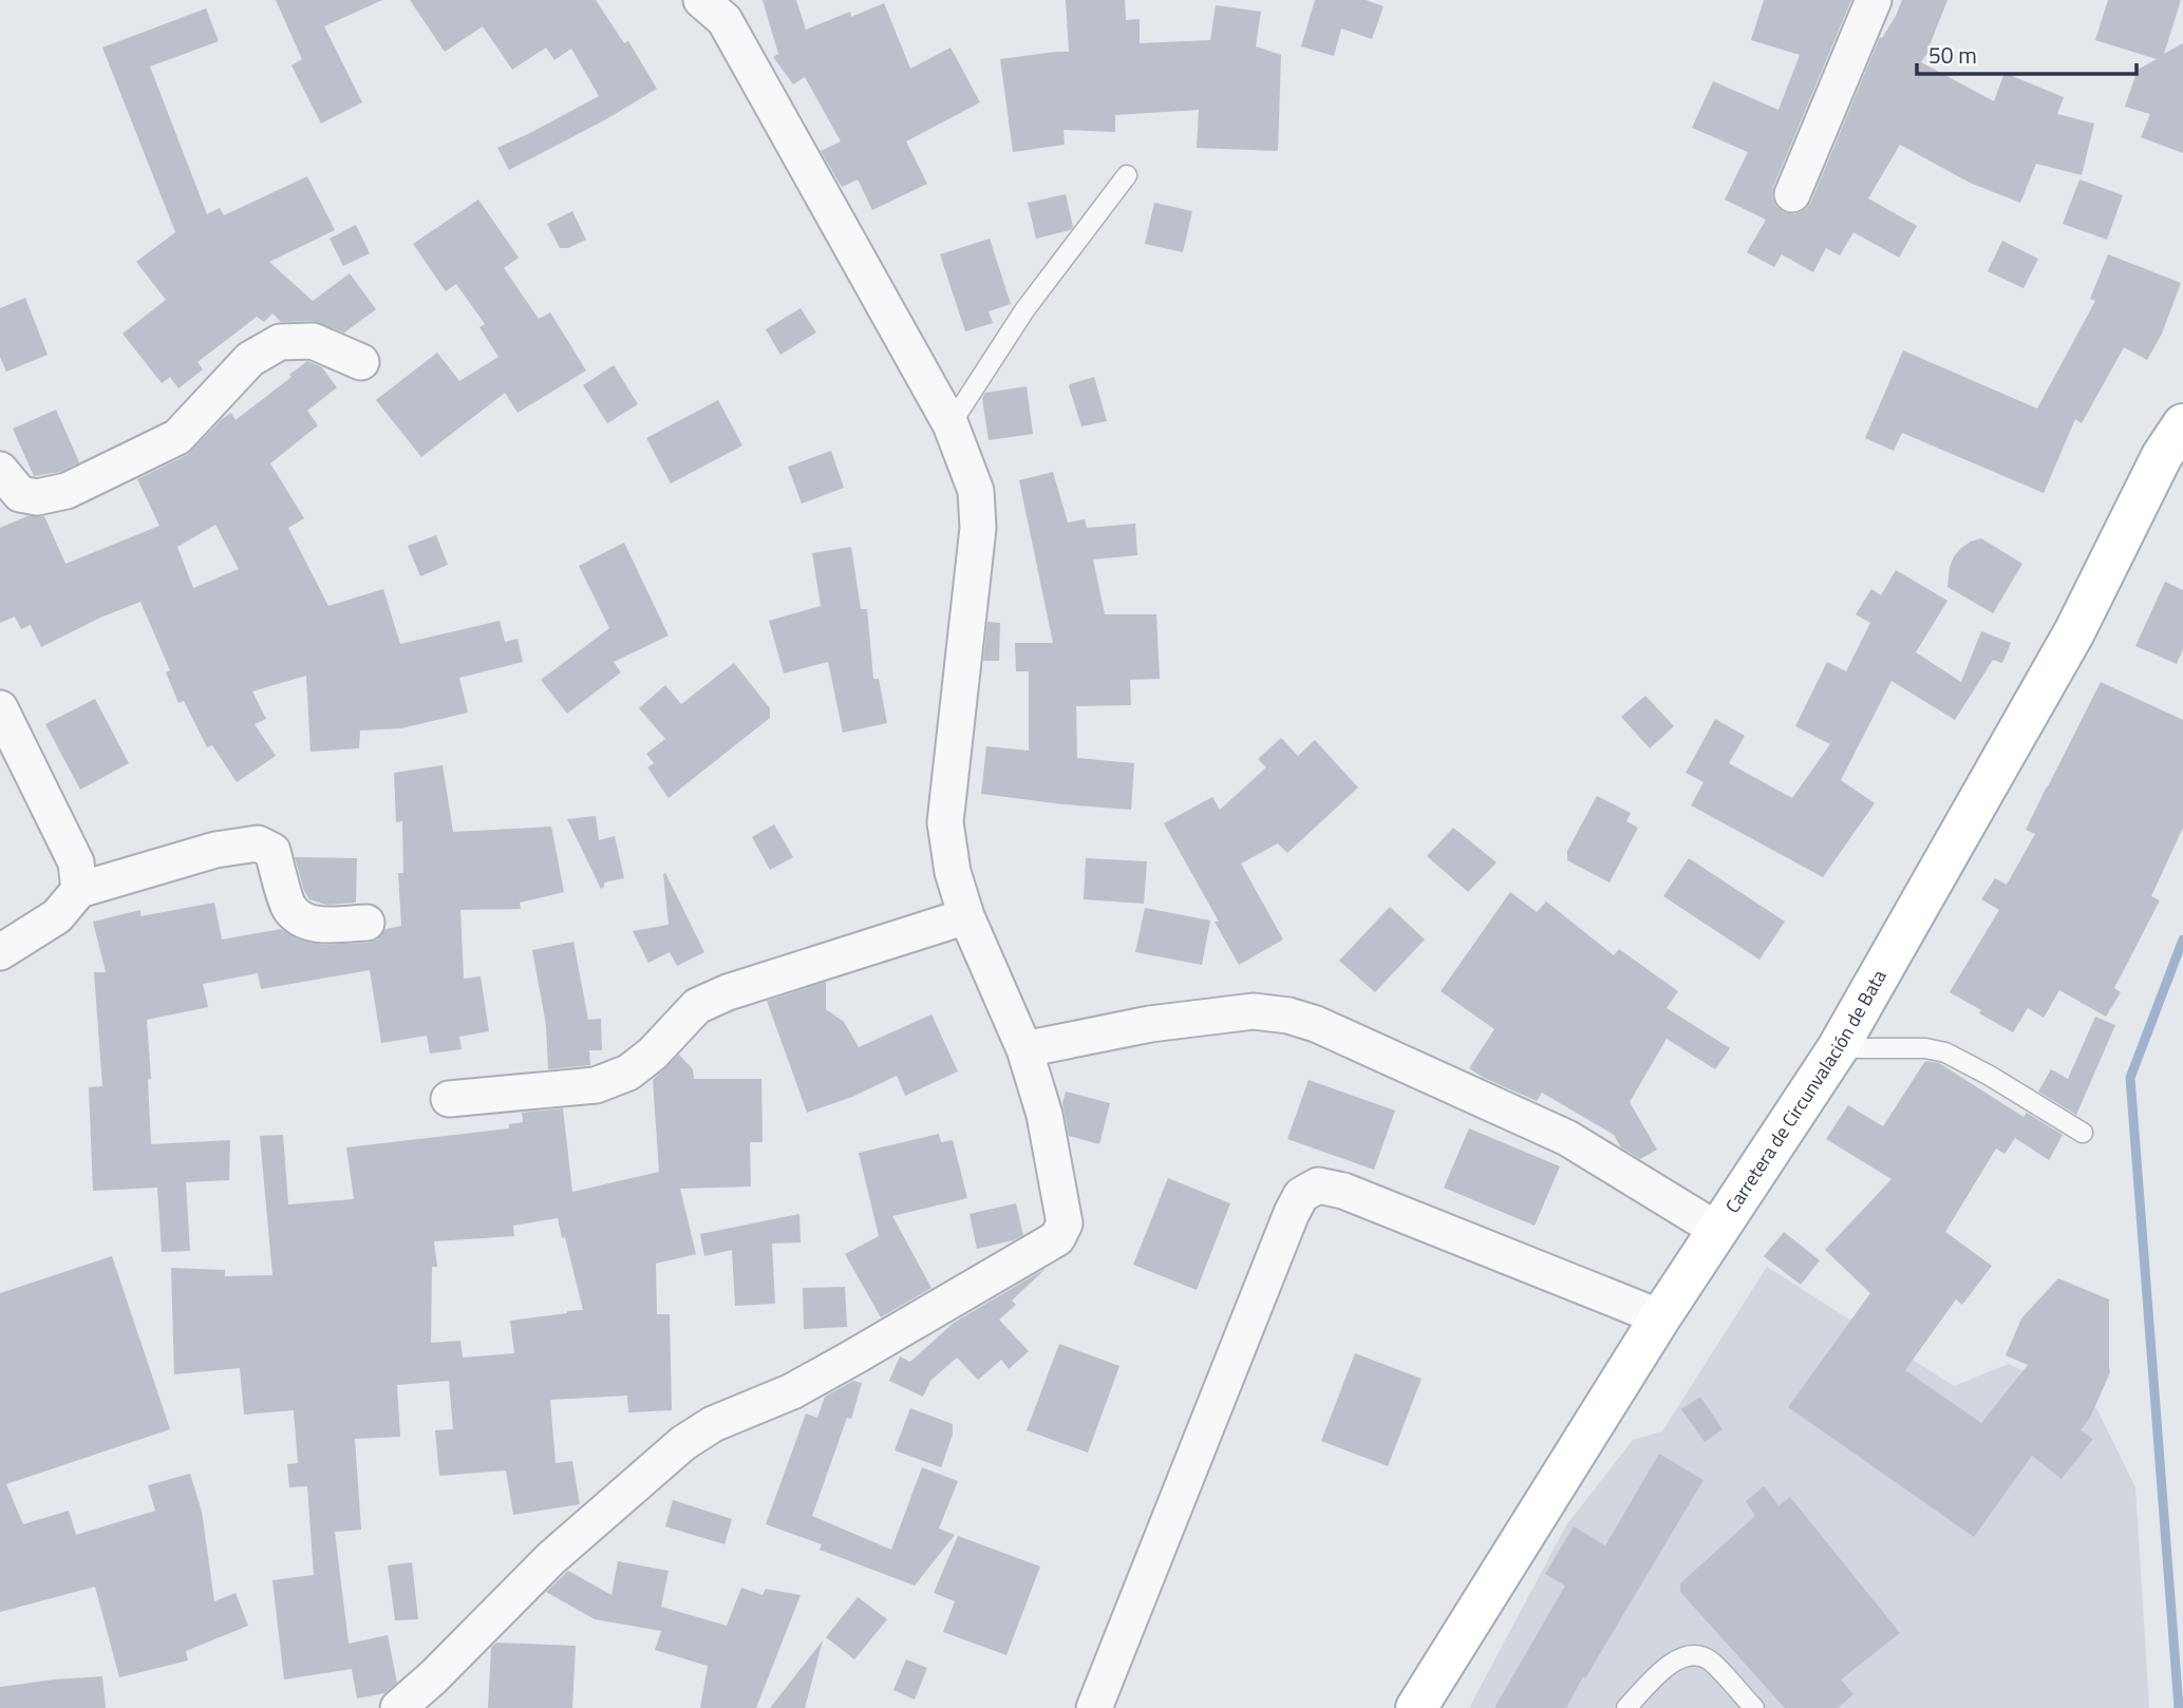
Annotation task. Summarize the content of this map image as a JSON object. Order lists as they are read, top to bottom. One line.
{"streets":{"main road":["Carretera de Circunvalación de Bata"]},"scale_bar":"50 m"}
